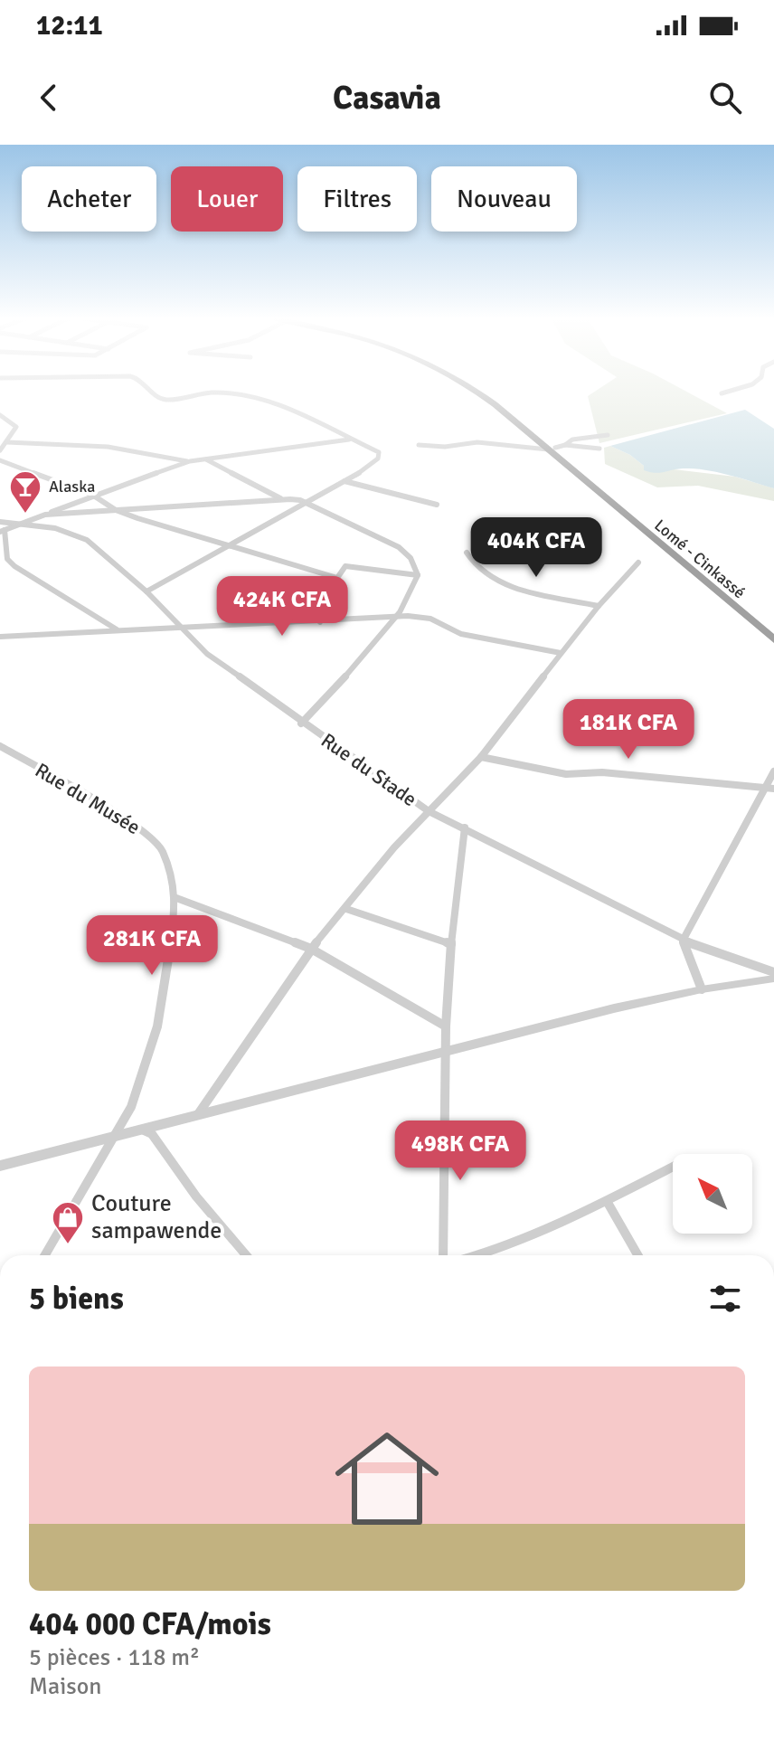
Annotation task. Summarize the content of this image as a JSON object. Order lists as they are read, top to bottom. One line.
{"streets":{"highway":["Lomé - Cinkassé"],"street":["Rue du Stade","Rue du Musée"]},"places":{"bar":["Alaska"],"shop":["Couture sampawende"]},"north":"top left","page":{"status":"12:11","header":"Casavia","chip":["Acheter","Louer","Filtres","Nouveau"],"price":["404K CFA","424K CFA","181K CFA","281K CFA","498K CFA"],"heading":"5 biens","list":[{"name":"404 000 CFA/mois","note":"5 pièces · 118 m² · Maison"}]}}
